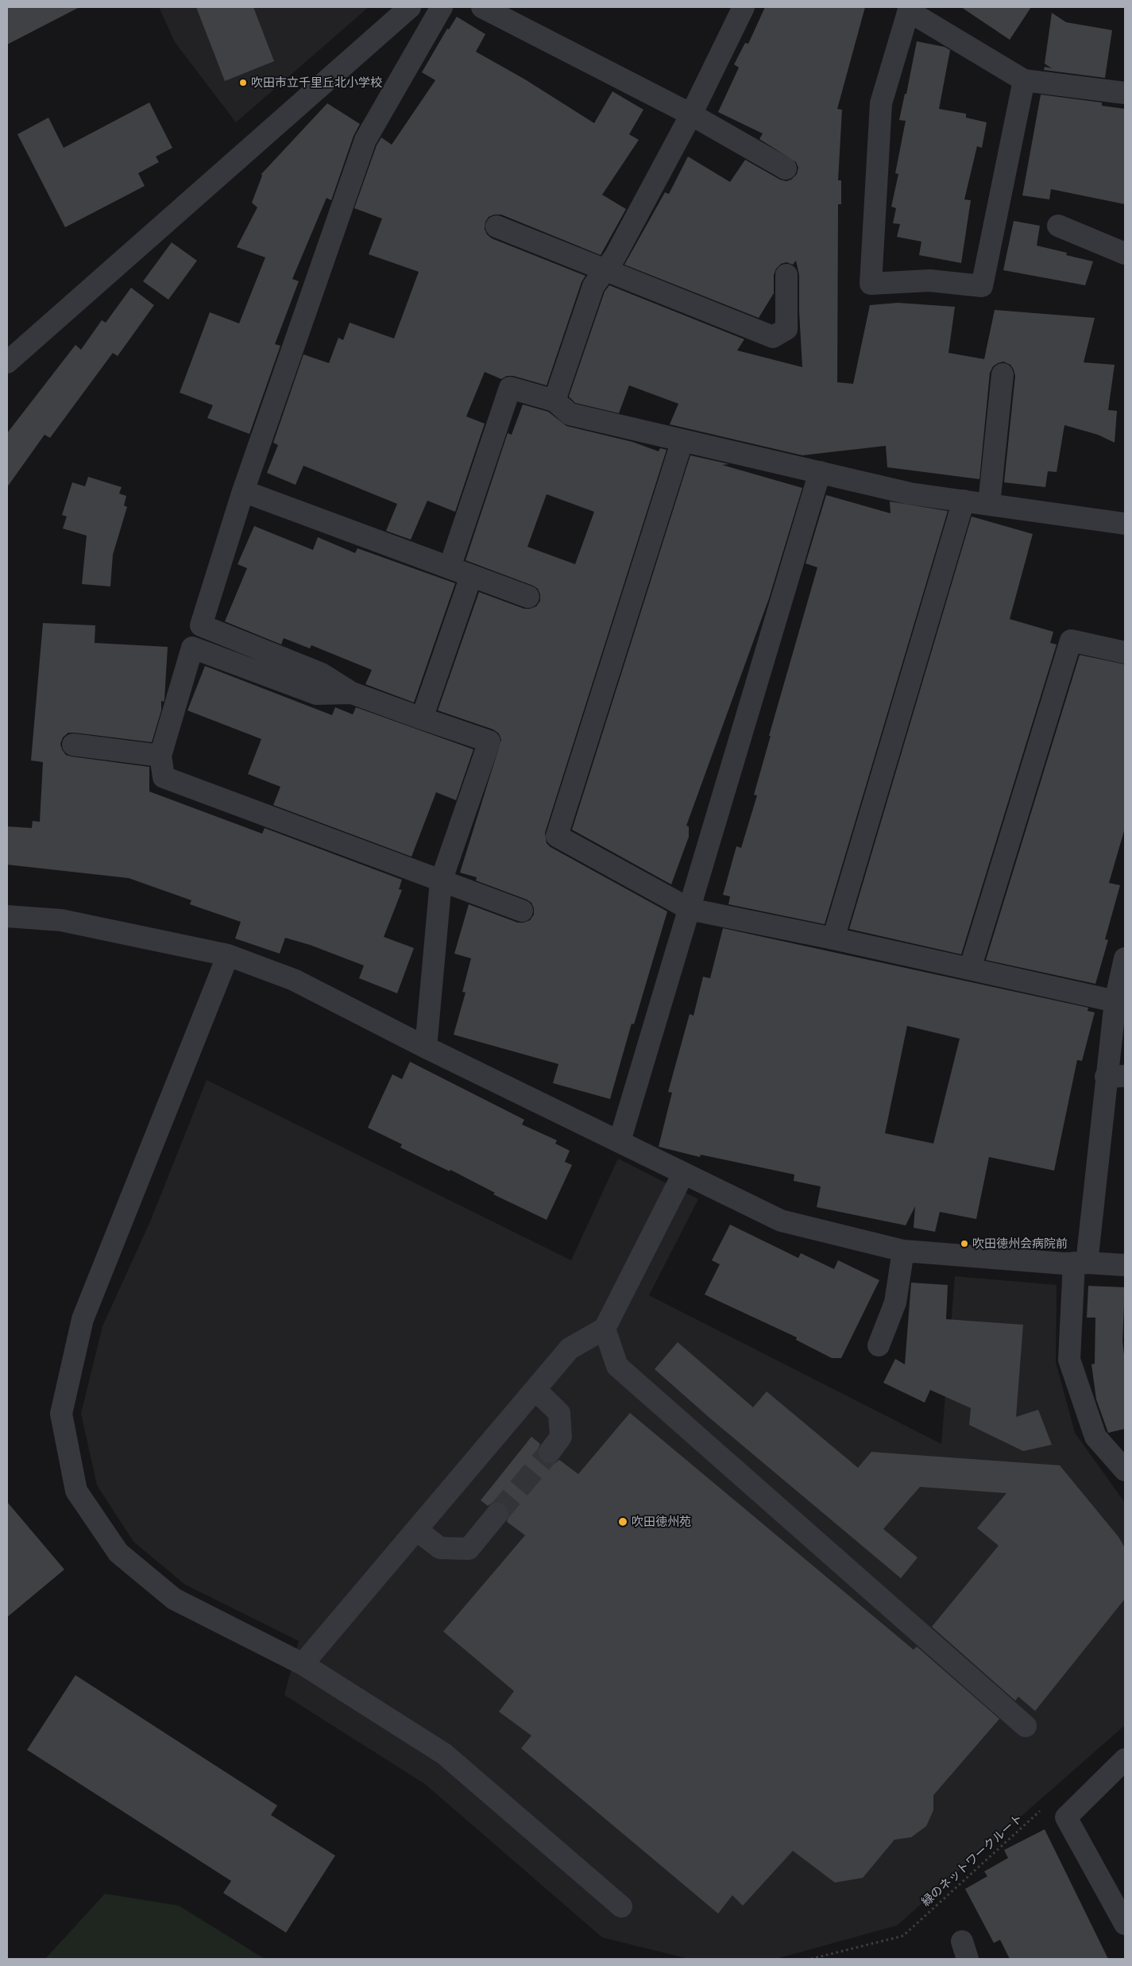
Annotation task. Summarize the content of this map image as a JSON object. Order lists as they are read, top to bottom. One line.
{"streets":{"path":["緑のネットワークルート"]},"places":["吹田市立千里丘北小学校","吹田徳州会病院前","吹田徳州苑"]}
